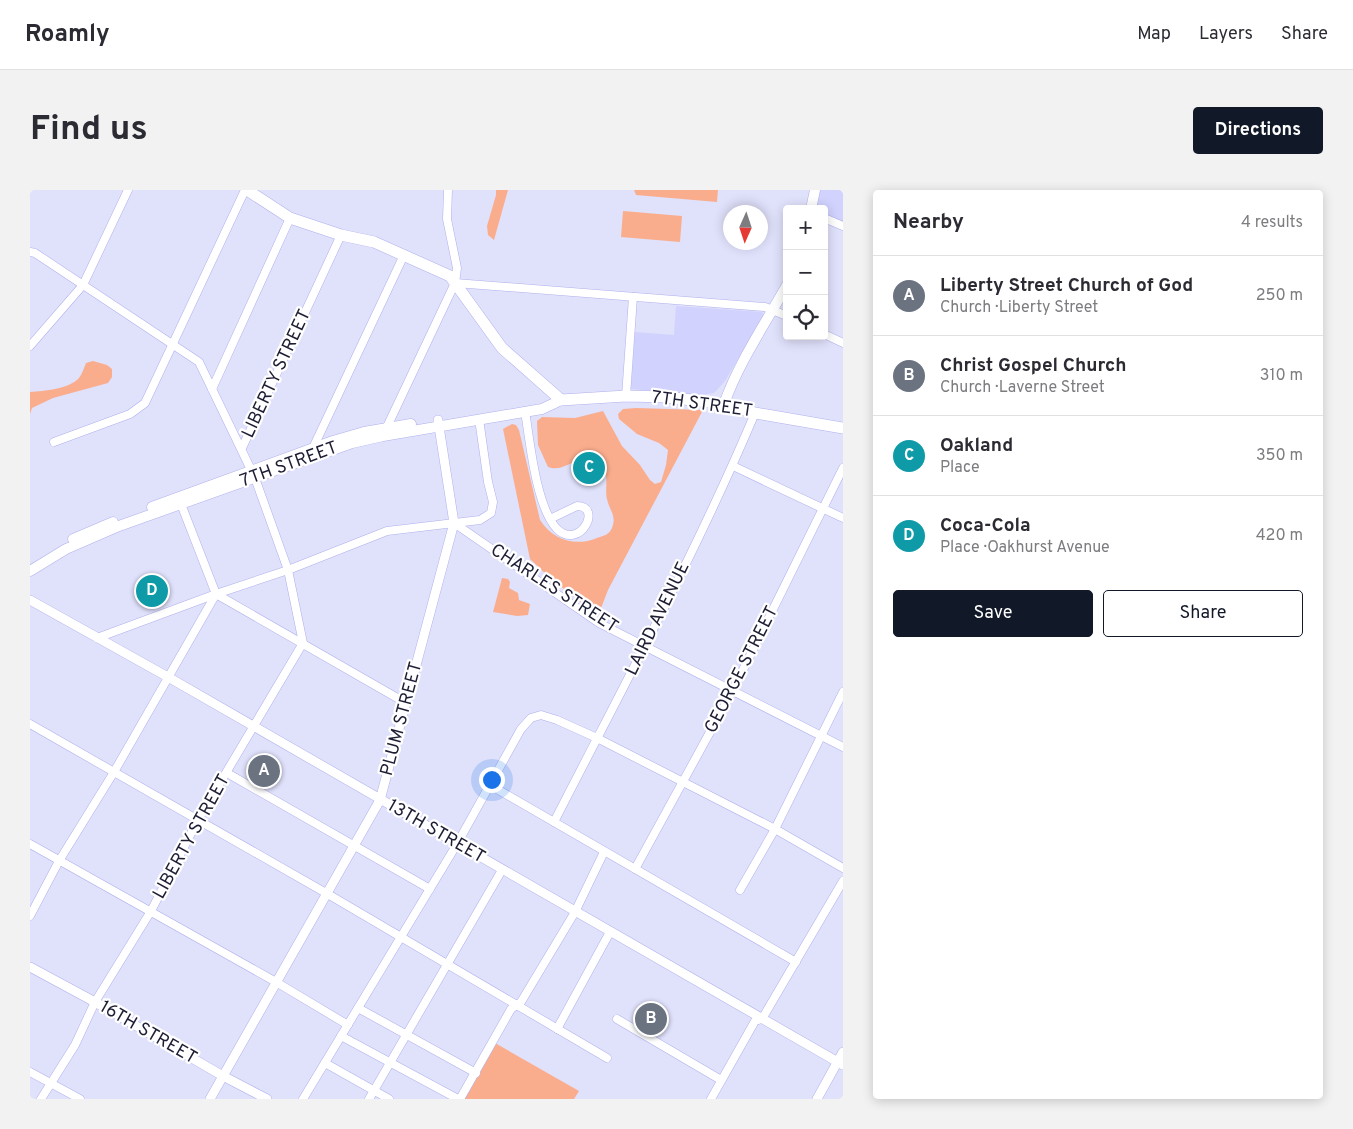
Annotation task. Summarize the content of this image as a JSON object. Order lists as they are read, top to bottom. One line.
{"streets":{"main road":["7TH STREET"],"street":["LIBERTY STREET","CHARLES STREET","LAIRD AVENUE","GEORGE STREET","PLUM STREET","13TH STREET","16TH STREET"]},"crossings":[["LIBERTY STREET","7TH STREET"],["LIBERTY STREET","13TH STREET"],["LIBERTY STREET","16TH STREET"],["7TH STREET","LAIRD AVENUE"],["7TH STREET","PLUM STREET"],["CHARLES STREET","LAIRD AVENUE"],["CHARLES STREET","GEORGE STREET"],["CHARLES STREET","PLUM STREET"],["PLUM STREET","13TH STREET"],["PLUM STREET","16TH STREET"]],"north":"bottom","page":{"header":"Roamly","nav":["Map","Layers","Share"],"buttons":["Directions",["Save","Share"]],"title":"Find us","heading":["Nearby","4 results"],"map_buttons":["+","−"],"list":[{"mark":"A","name":"Liberty Street Church of God","note":"Church · Liberty Street","value":"250 m"},{"mark":"B","name":"Christ Gospel Church","note":"Church · Laverne Street","value":"310 m"},{"mark":"C","name":"Oakland","note":"Place","value":"350 m"},{"mark":"D","name":"Coca-Cola","note":"Place · Oakhurst Avenue","value":"420 m"}],"pins":["C","D","A","B"]}}
